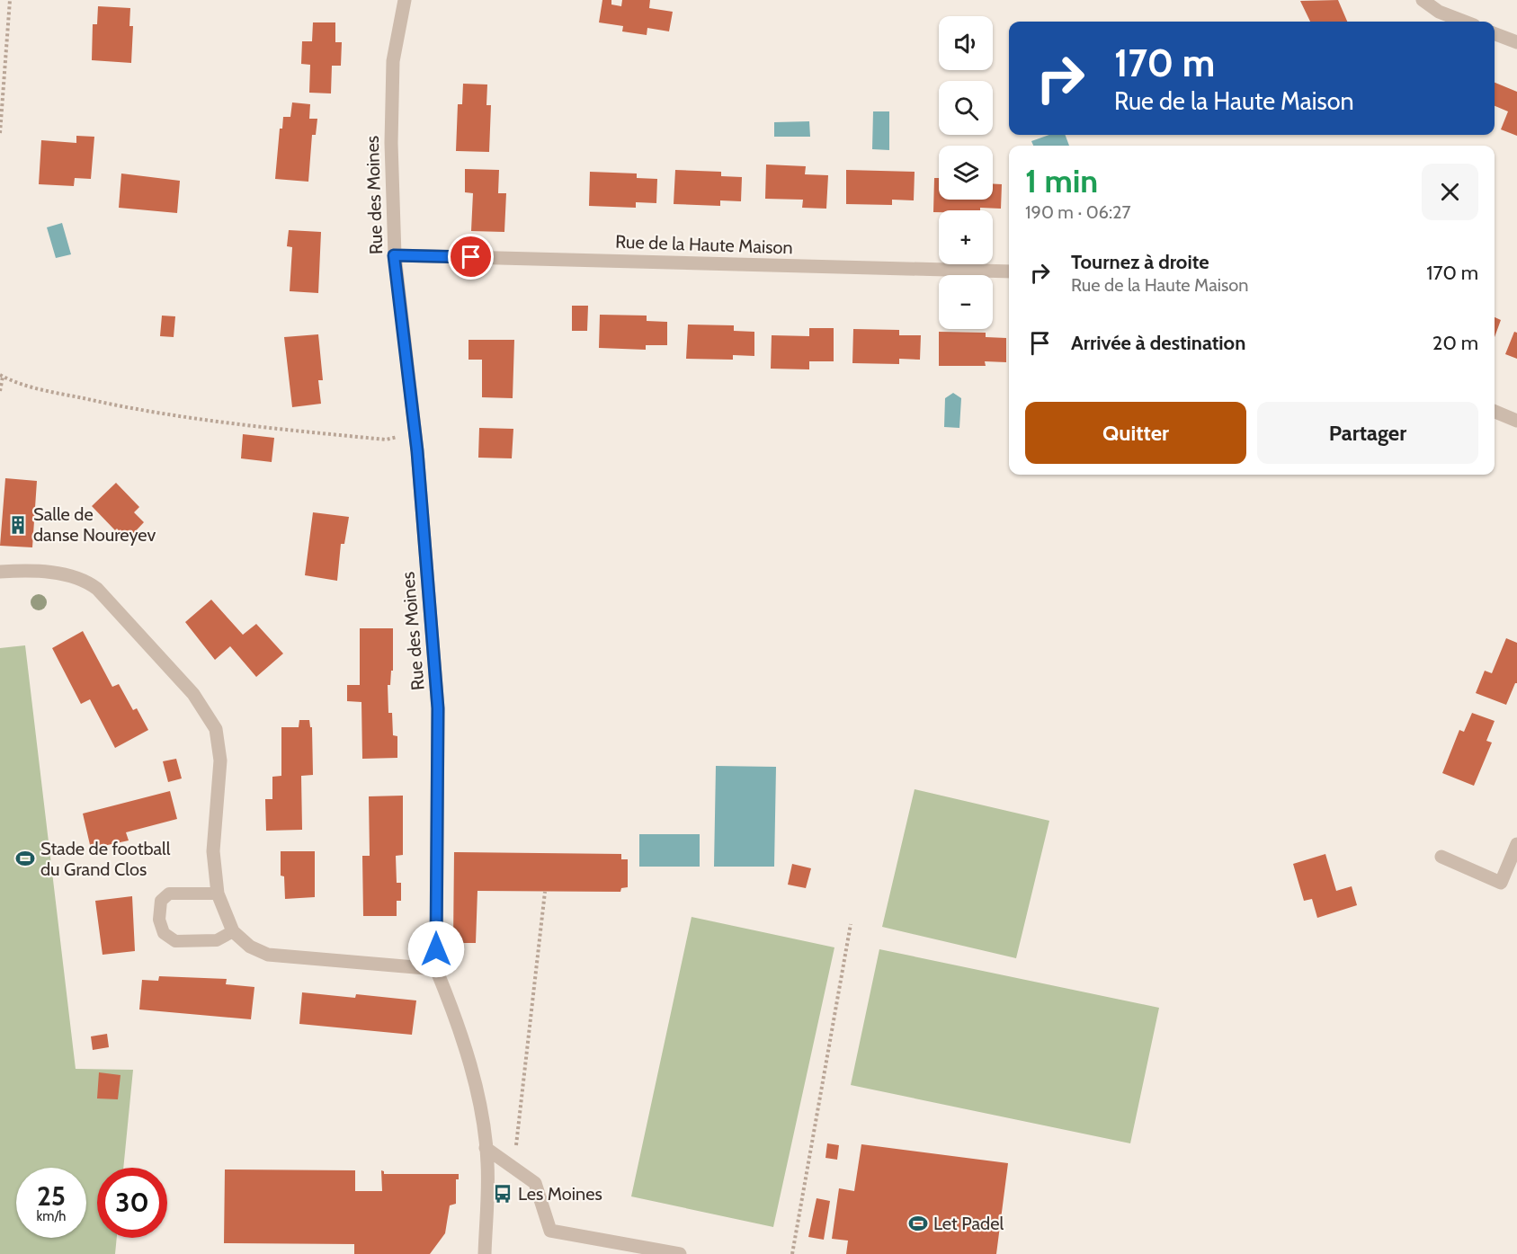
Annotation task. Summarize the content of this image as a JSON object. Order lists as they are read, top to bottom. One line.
{"streets":{"street":["Rue des Moines","Rue de la Haute Maison"]},"crossings":[["Rue des Moines","Rue de la Haute Maison"]],"places":{"building":["Salle de danse Noureyev"],"sports":["Stade de football du Grand Clos","Let Padel"],"bus stop":["Les Moines"]},"page":{"map_buttons":["+","−"],"turn":["170 m","Rue de la Haute Maison"],"heading":["1 min","190 m · 06:27"],"list":[{"name":"Tournez à droite","note":"Rue de la Haute Maison","value":"170 m"},{"name":"Arrivée à destination","value":"20 m"}],"buttons":["Quitter","Partager"],"speed":"25 km/h","limit":"30"}}
